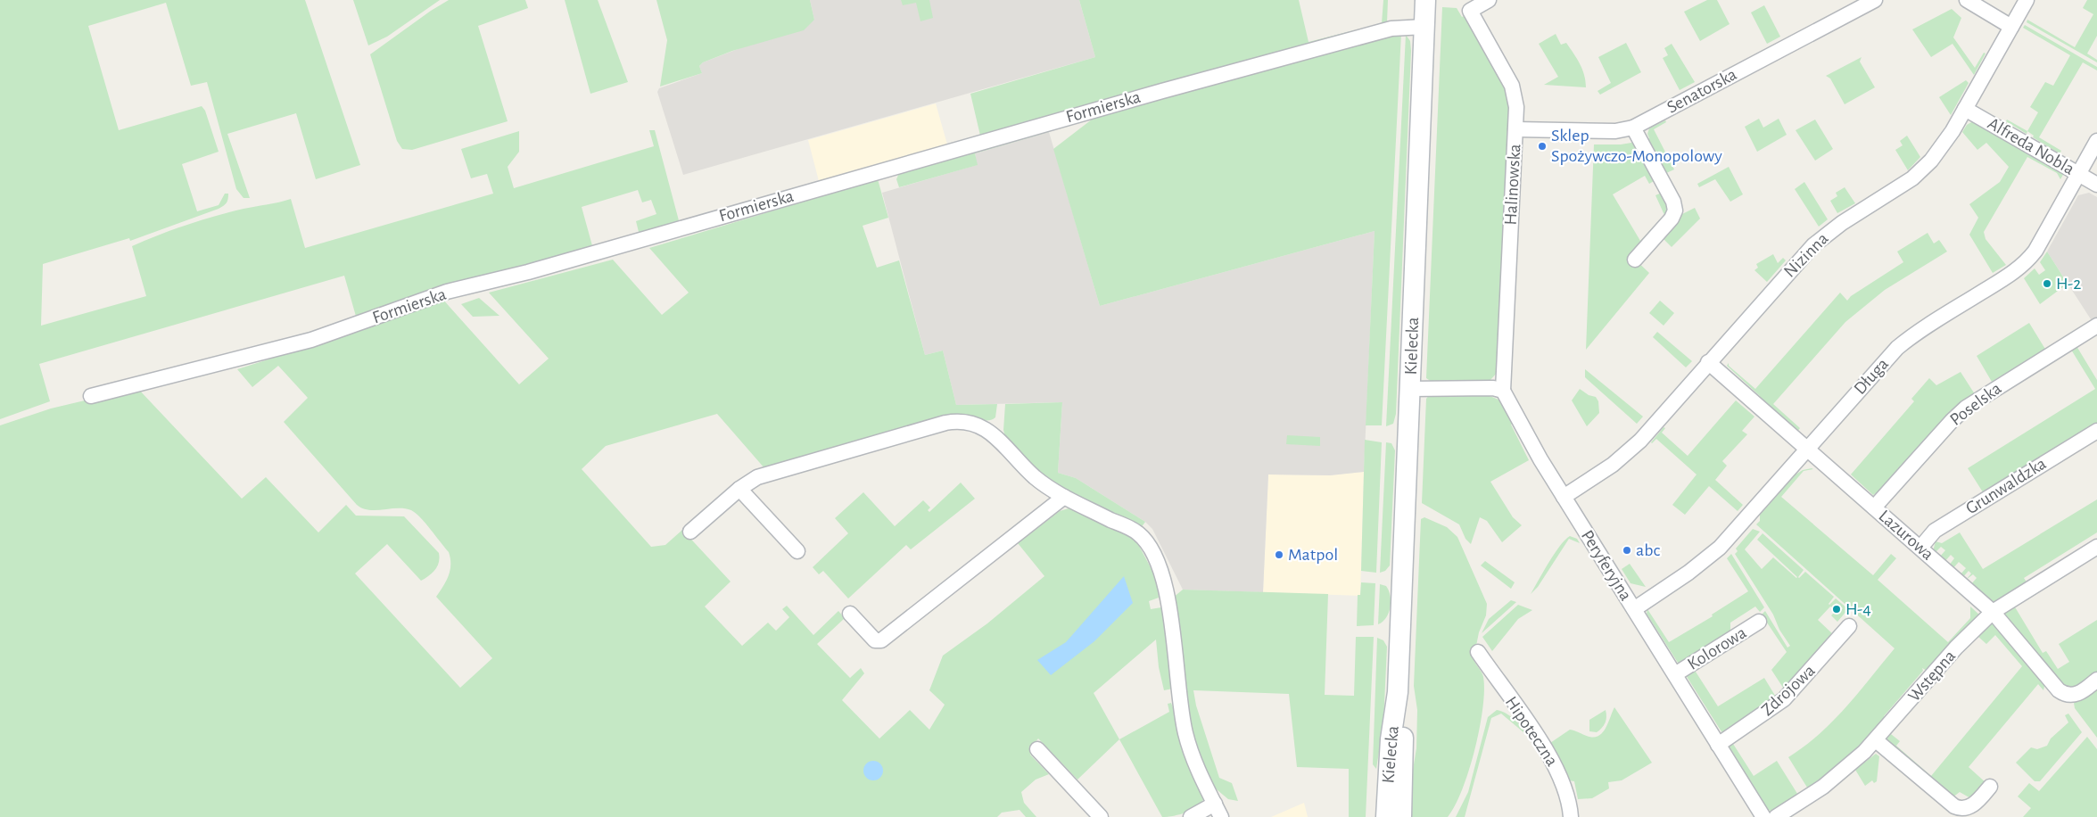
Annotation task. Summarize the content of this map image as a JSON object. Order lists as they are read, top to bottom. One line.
{"streets":{"main road":["Kielecka"],"street":["Senatorska","Formierska","Alfreda Nobla","Halinowska","Nizinna","Długa","Poselska","Grunwaldzka","Lazurowa","Peryferyjna","Kolorowa","Wstępna","Zdrojowa","Hipoteczna"]},"crossings":[["Senatorska","Halinowska"],["Formierska","Kielecka"],["Alfreda Nobla","Nizinna"],["Alfreda Nobla","Długa"],["Halinowska","Peryferyjna"],["Nizinna","Lazurowa"],["Nizinna","Peryferyjna"],["Długa","Lazurowa"],["Długa","Peryferyjna"],["Poselska","Lazurowa"],["Grunwaldzka","Lazurowa"],["Lazurowa","Wstępna"],["Peryferyjna","Kolorowa"],["Peryferyjna","Zdrojowa"]],"places":["Sklep Spożywczo-Monopolowy","H-2","abc","Matpol","H-4"]}
